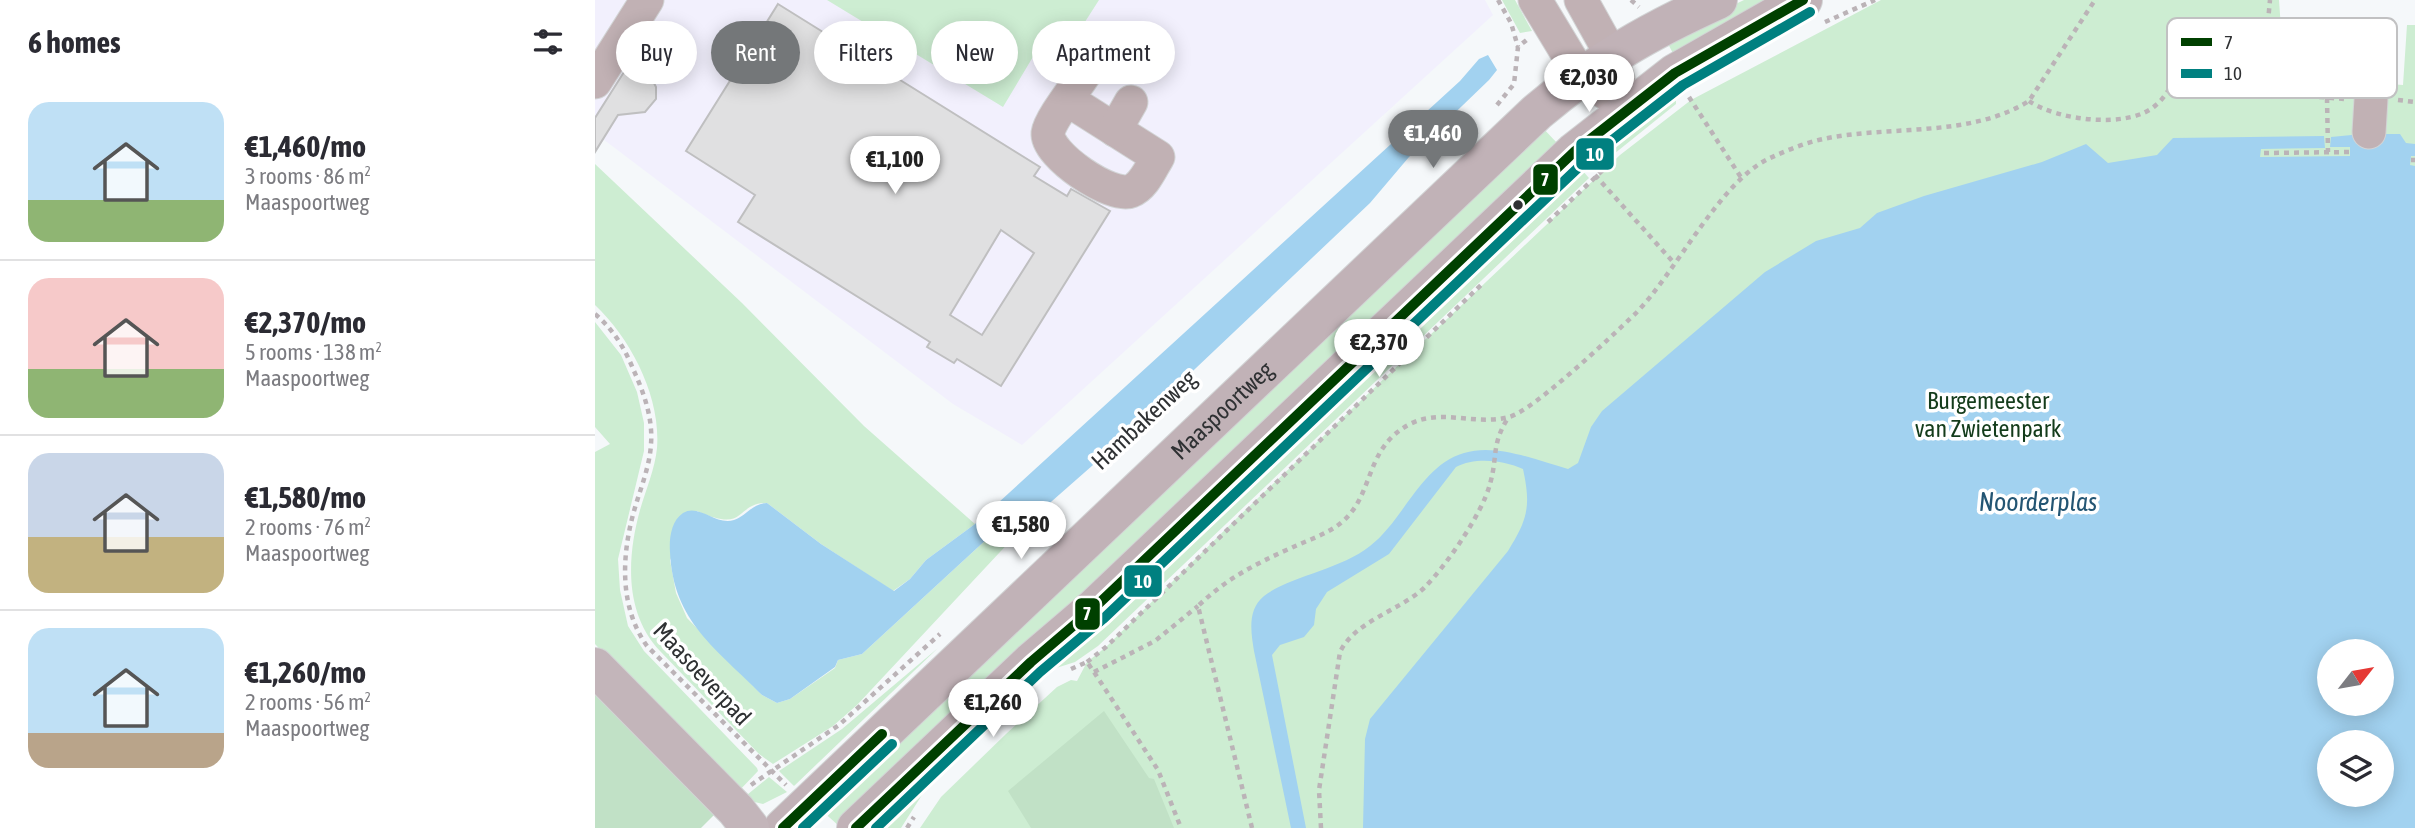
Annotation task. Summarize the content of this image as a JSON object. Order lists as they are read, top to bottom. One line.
{"streets":{"main road":["Maaspoortweg"],"path":["Maasoeverpad"]},"crossings":[["Maaspoortweg","Maasoeverpad"]],"water":["Noorderplas"],"parks":["Burgemeester van Zwietenpark"],"lines":["transit line 7","transit line 10"],"legend":["7","10"],"north":"top right","page":{"heading":"6 homes","chip":["Buy","Rent","Filters","New","Apartment"],"price":["€2,030","€1,460","€1,100","€2,370","€1,580","€1,260"],"list":[{"name":"€1,460/mo","note":"3 rooms · 86 m² · Maaspoortweg"},{"name":"€2,370/mo","note":"5 rooms · 138 m² · Maaspoortweg"},{"name":"€1,580/mo","note":"2 rooms · 76 m² · Maaspoortweg"},{"name":"€1,260/mo","note":"2 rooms · 56 m² · Maaspoortweg"}]}}
